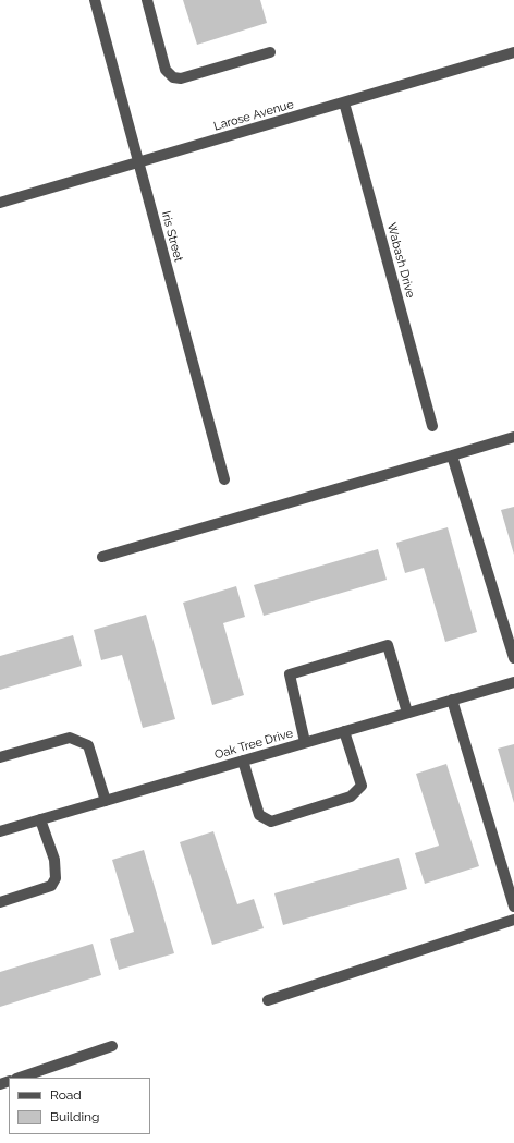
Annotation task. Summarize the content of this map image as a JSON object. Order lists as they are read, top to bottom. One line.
{"streets":{"street":["Larose Avenue","Iris Street","Wabash Drive","Oak Tree Drive"]},"crossings":[["Larose Avenue","Iris Street"],["Larose Avenue","Wabash Drive"]],"legend":["Road","Building"]}
